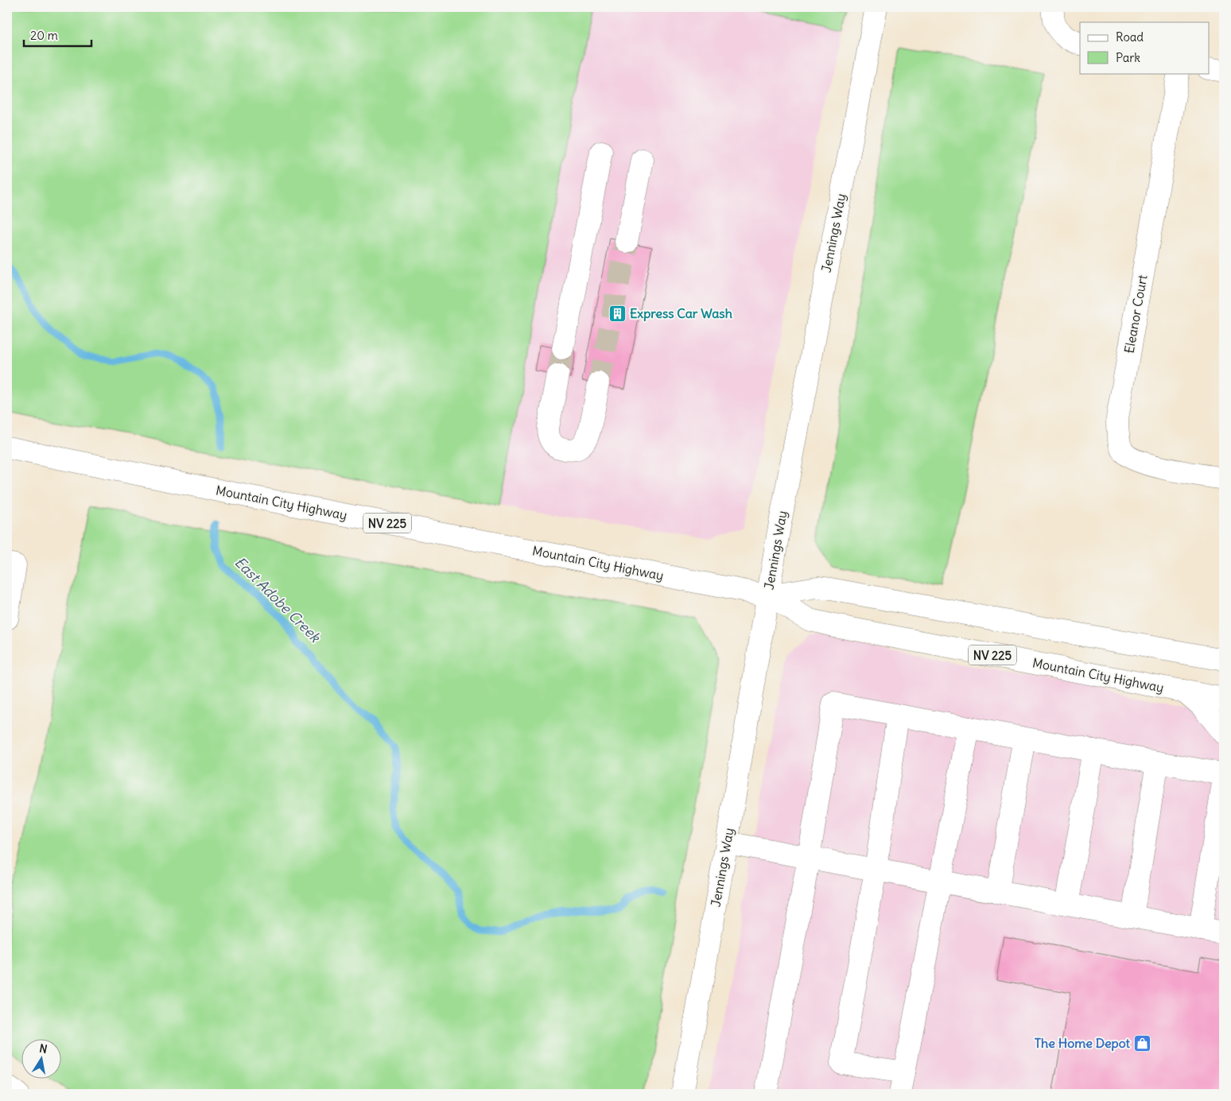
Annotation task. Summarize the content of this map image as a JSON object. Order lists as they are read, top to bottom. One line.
{"streets":{"main road":["Jennings Way","Eleanor Court","Mountain City Highway","NV 225"]},"crossings":[["Jennings Way","Mountain City Highway"]],"water":["East Adobe Creek"],"places":{"building":["Express Car Wash"],"shop":["The Home Depot"]},"legend":["Road","Park"],"scale_bar":"20 m","north":"top"}
